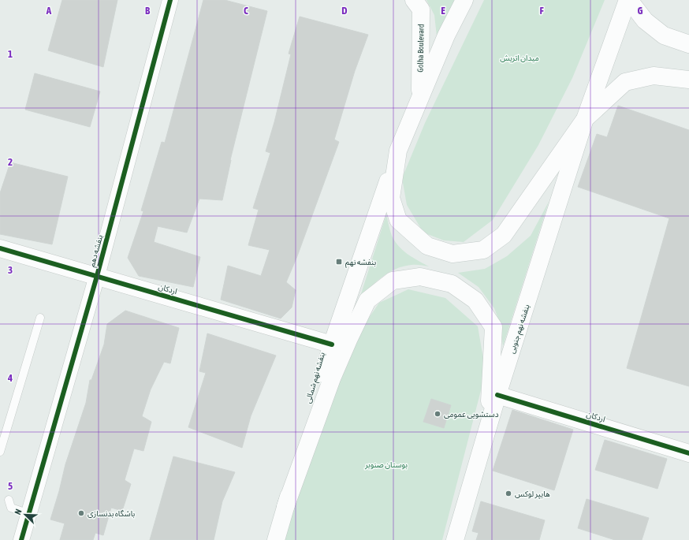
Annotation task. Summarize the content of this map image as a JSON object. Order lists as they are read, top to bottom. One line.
{"streets":{"main road":["Golha Boulevard","اردکان","بنفشه نهم جنوبی","بنفشه نهم شمالی"],"street":["بنفشه دهم"]},"crossings":[["بنفشه دهم","اردکان"],["اردکان","بنفشه نهم جنوبی"],["اردکان","بنفشه نهم شمالی"]],"parks":["میدان اتریش","بوستان صنوبر"],"places":{"transit":["بنفشه نهم"],"other":["دستشویی عمومی","هایپر لوکس","باشگاه بدنسازی"]},"north":"top left","grid":{"columns":["A","B","C","D","E","F","G"],"rows":["1","2","3","4","5"]}}
